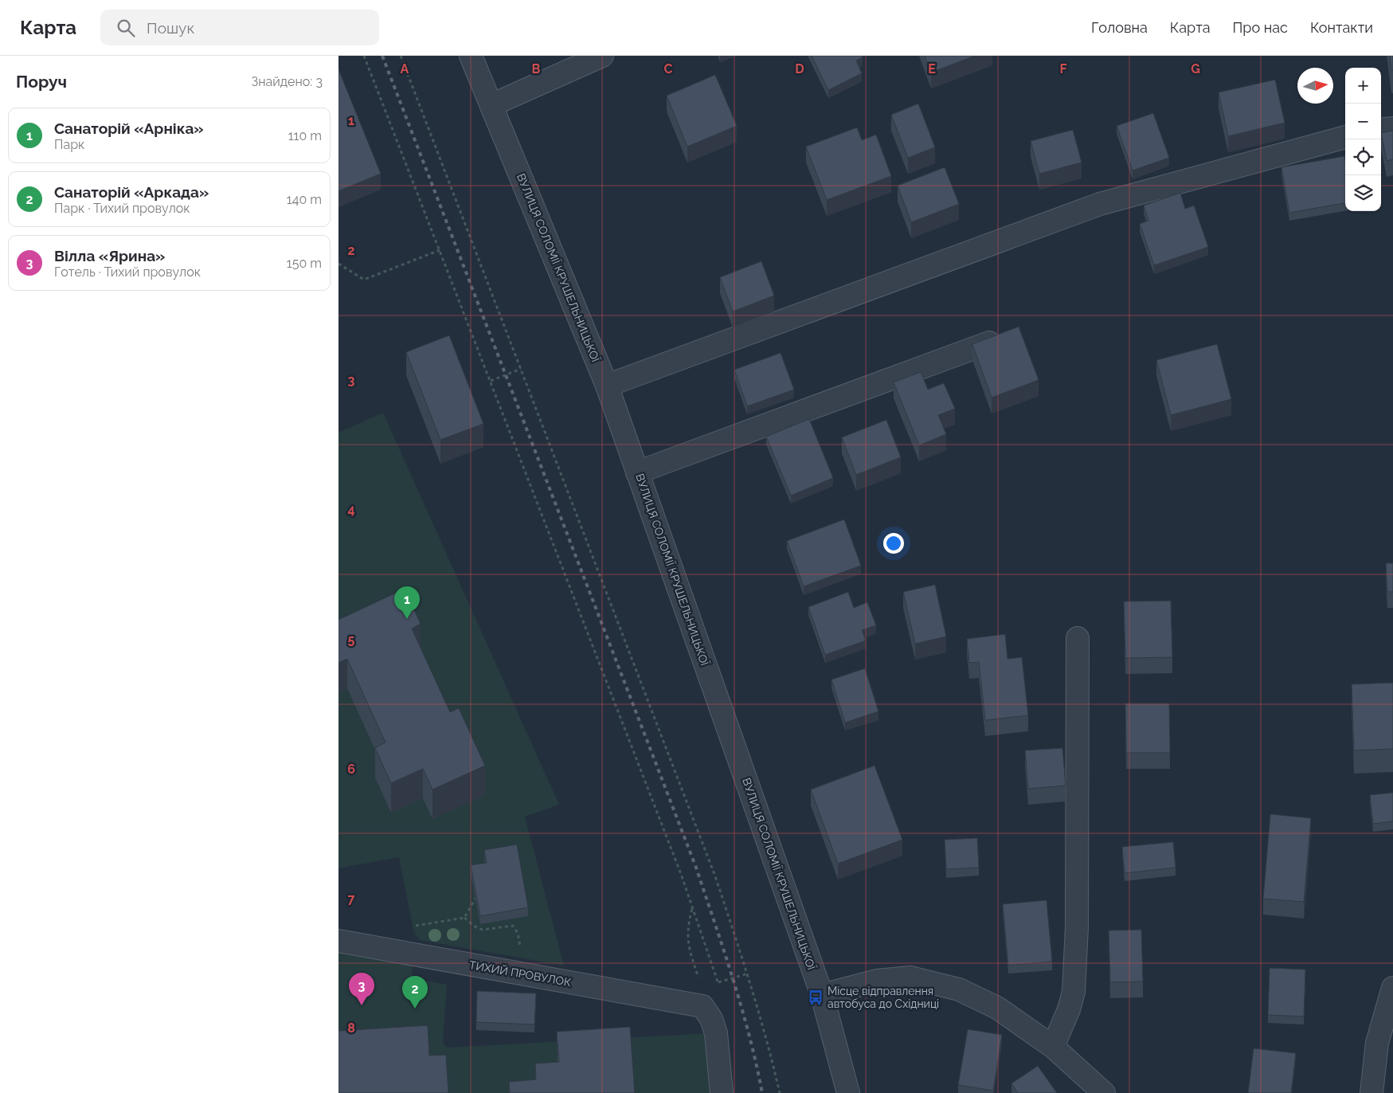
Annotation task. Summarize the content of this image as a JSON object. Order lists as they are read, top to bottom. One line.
{"streets":{"street":["ВУЛИЦЯ СОЛОМІЇ КРУШЕЛЬНИЦЬКОЇ","ТИХИЙ ПРОВУЛОК"]},"places":{"bus stop":["Місце відправлення автобуса до Східниці"]},"north":"right","page":{"header":"Карта","search":"Пошук","nav":["Головна","Карта","Про нас","Контакти"],"heading":["Поруч","Знайдено: 3"],"map_buttons":["+","−"],"list":[{"mark":"1","name":"Санаторій «Арніка»","note":"Парк","value":"110 m"},{"mark":"2","name":"Санаторій «Аркада»","note":"Парк · Тихий провулок","value":"140 m"},{"mark":"3","name":"Вілла «Ярина»","note":"Готель · Тихий провулок","value":"150 m"}],"pins":["1","3","2"]},"grid":{"columns":["A","B","C","D","E","F","G"],"rows":["1","2","3","4","5","6","7","8"]}}
